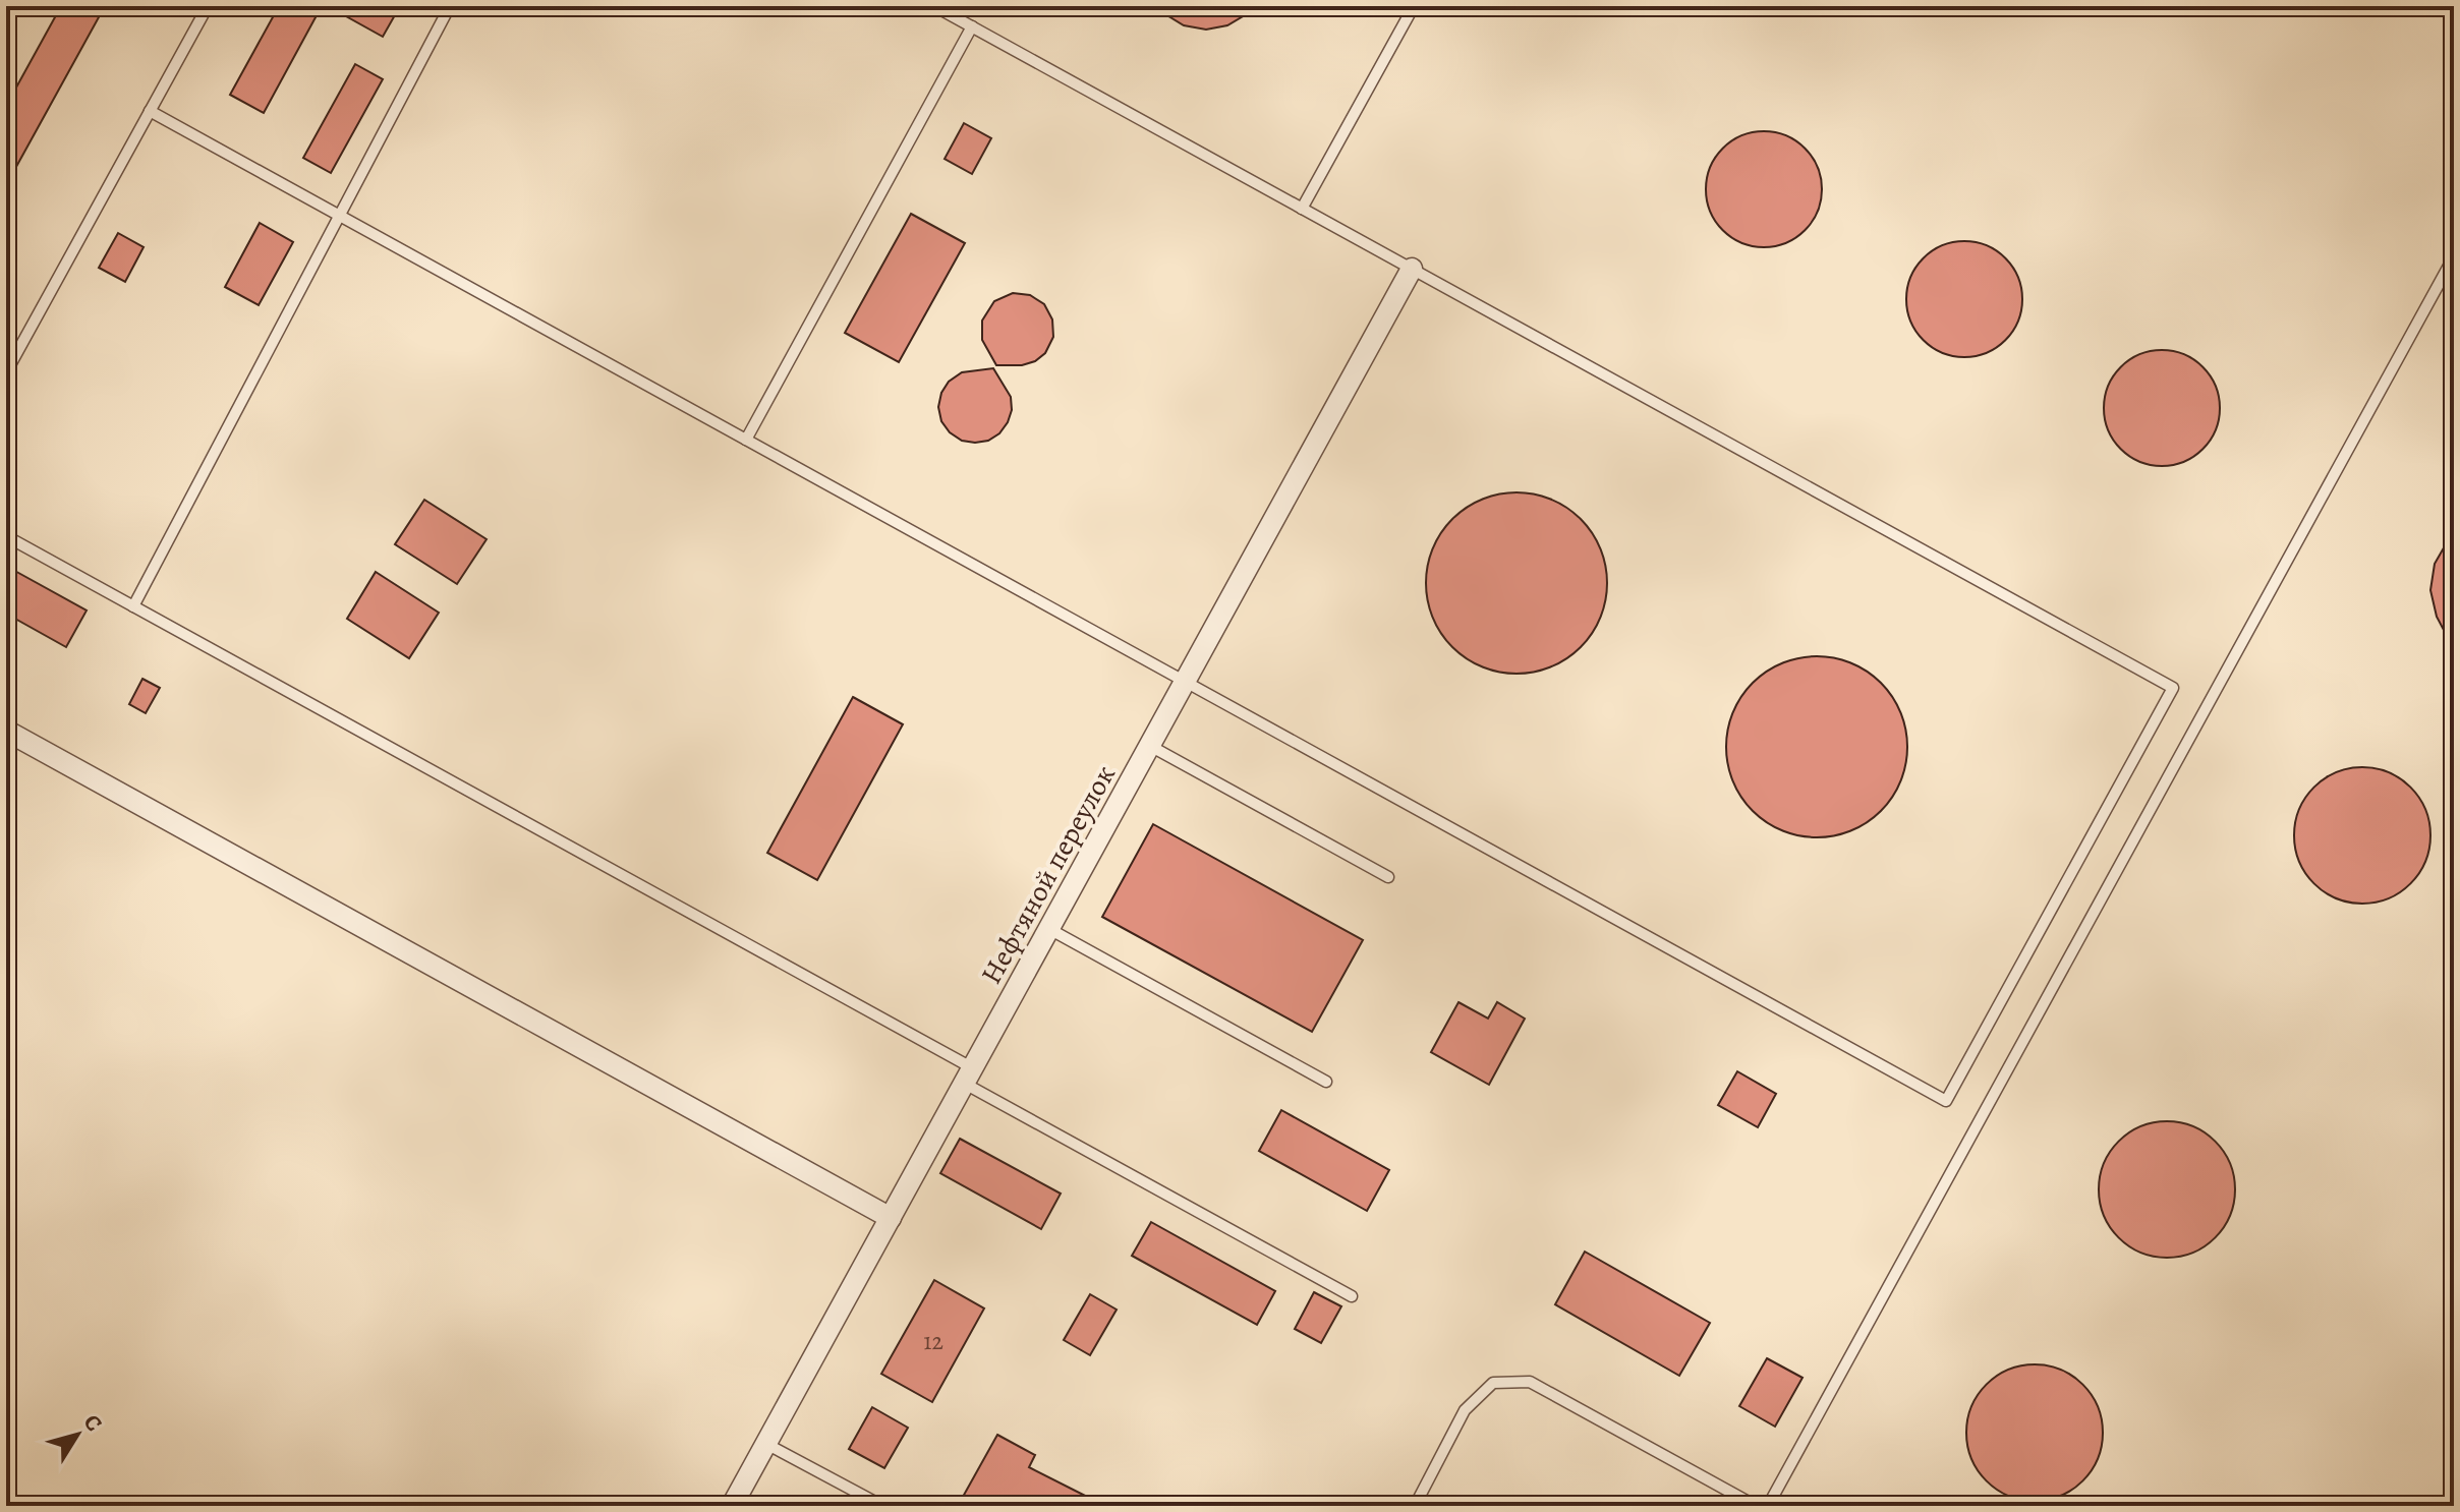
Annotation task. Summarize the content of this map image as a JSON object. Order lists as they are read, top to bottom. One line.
{"streets":{"street":["Нефтяной переулок"]},"house_numbers":["12"],"north":"top right"}
